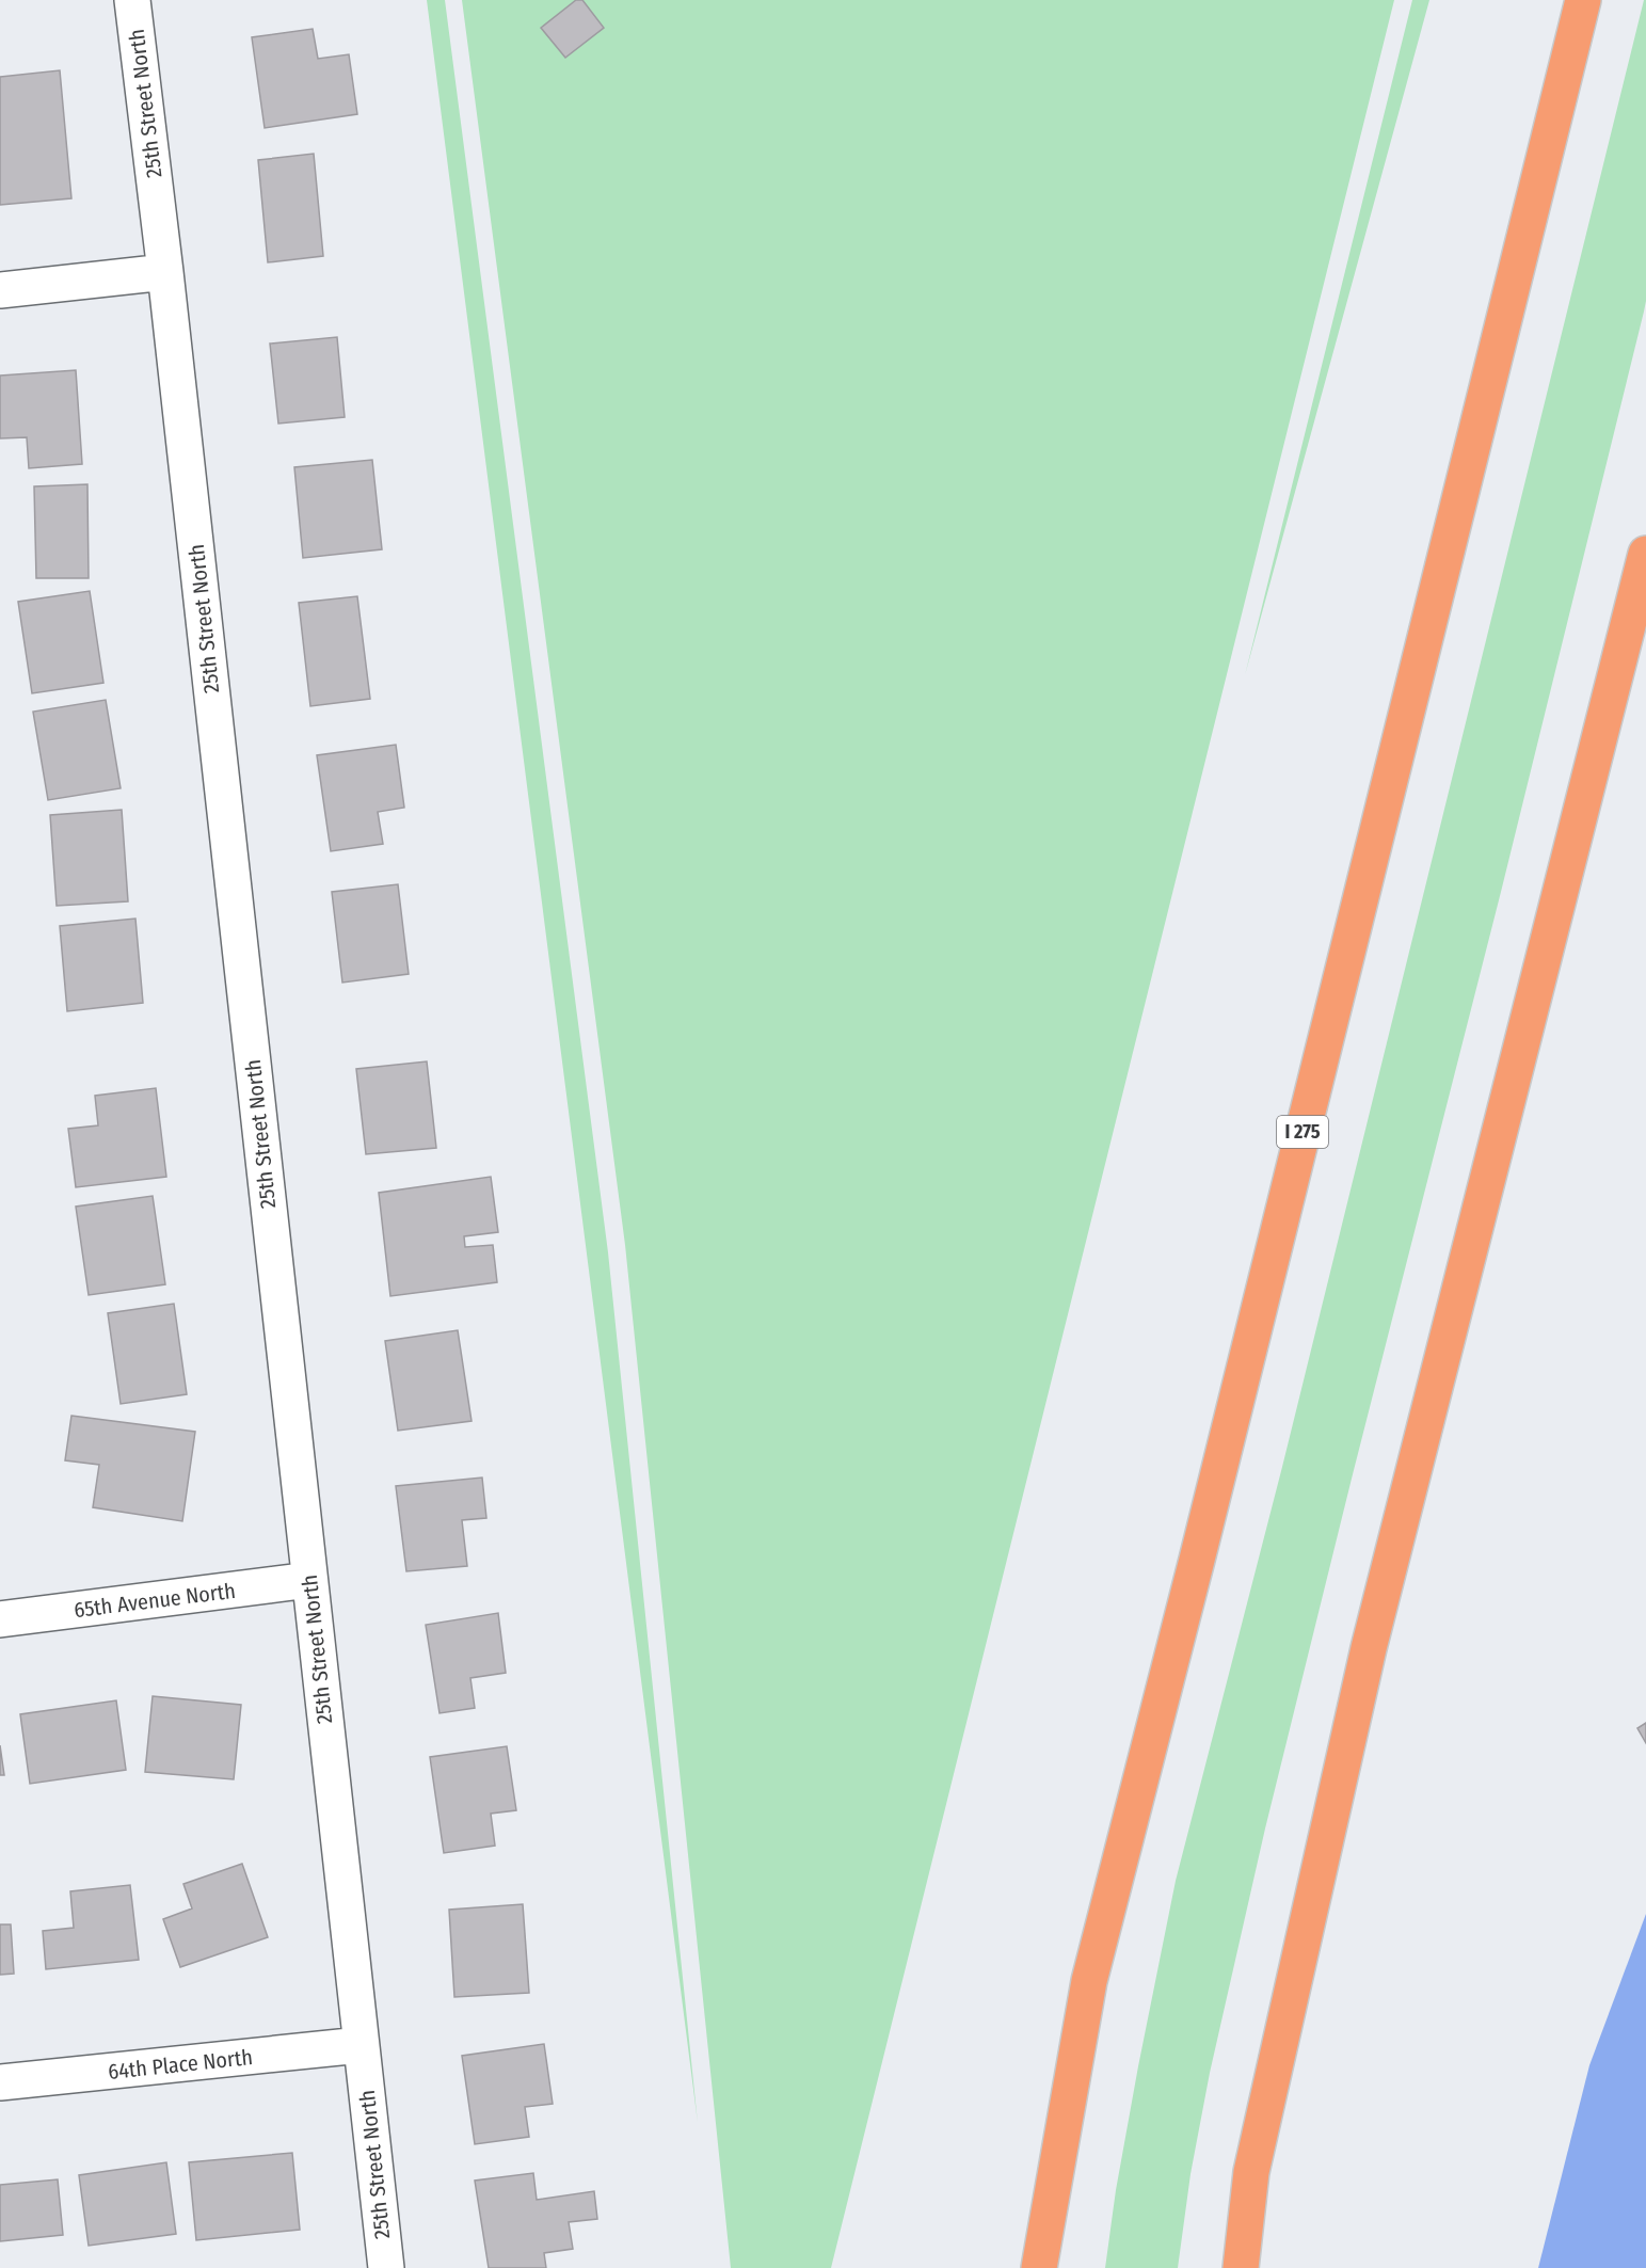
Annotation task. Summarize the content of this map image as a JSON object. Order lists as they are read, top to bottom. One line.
{"streets":{"highway":["I 275"],"street":["25th Street North","65th Avenue North","64th Place North"]},"crossings":[["25th Street North","65th Avenue North"],["25th Street North","64th Place North"]]}
